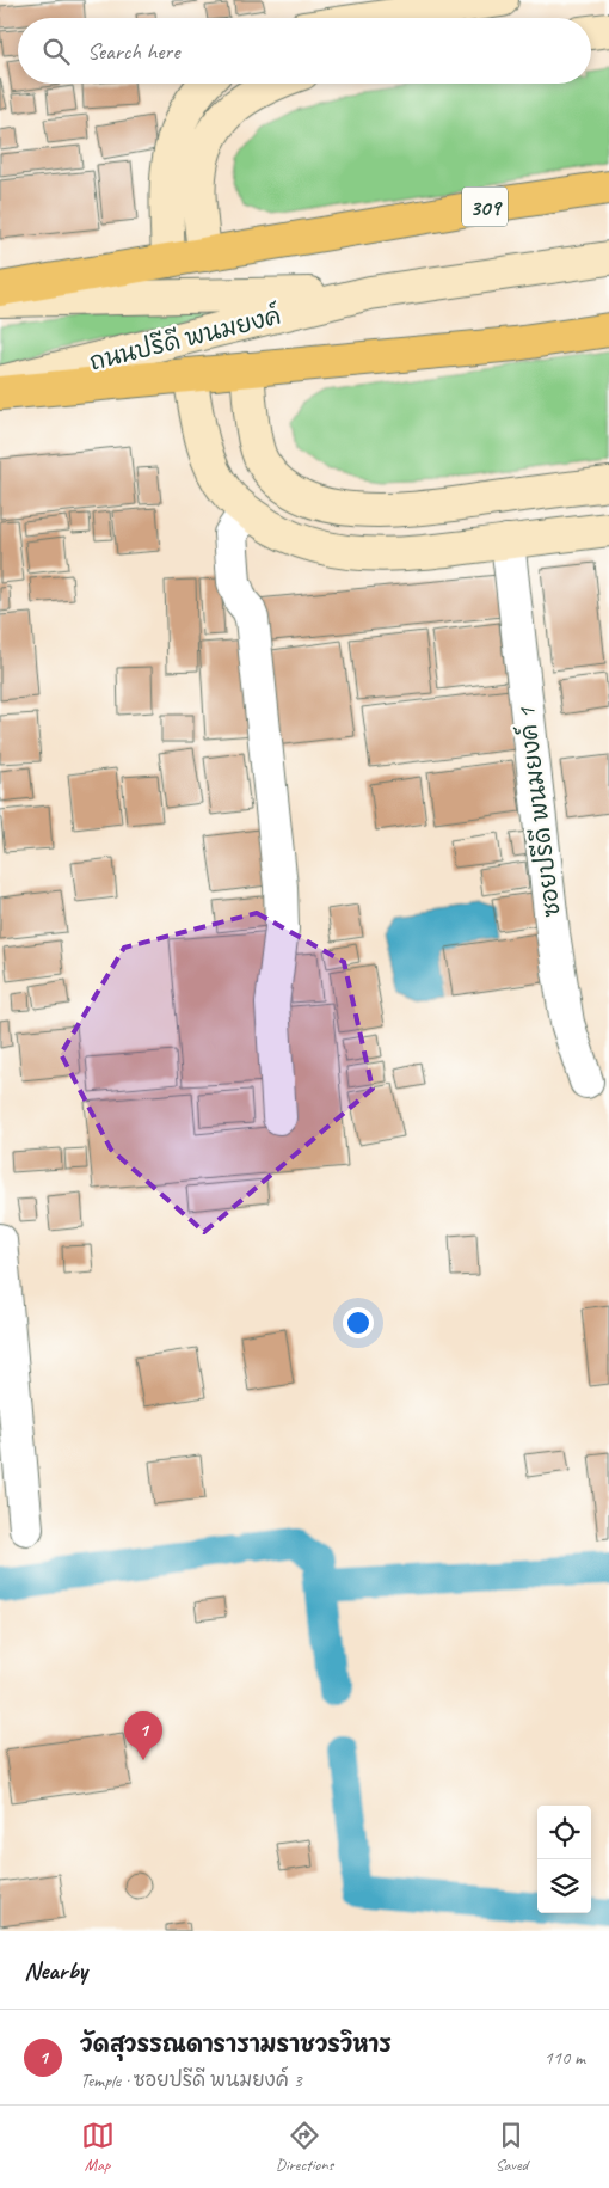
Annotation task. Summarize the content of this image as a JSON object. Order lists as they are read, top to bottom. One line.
{"streets":{"main road":["309","ถนนปรีดี พนมยงค์"],"street":["ซอยปรีดี พนมยงค์ 1"]},"page":{"search":"Search here","pins":"1","heading":"Nearby","list":[{"mark":"1","name":"วัดสุวรรณดารารามราชวรวิหาร","note":"Temple · ซอยปรีดี พนมยงค์ 3","value":"110 m"}],"nav":["Map","Directions","Saved"]}}
